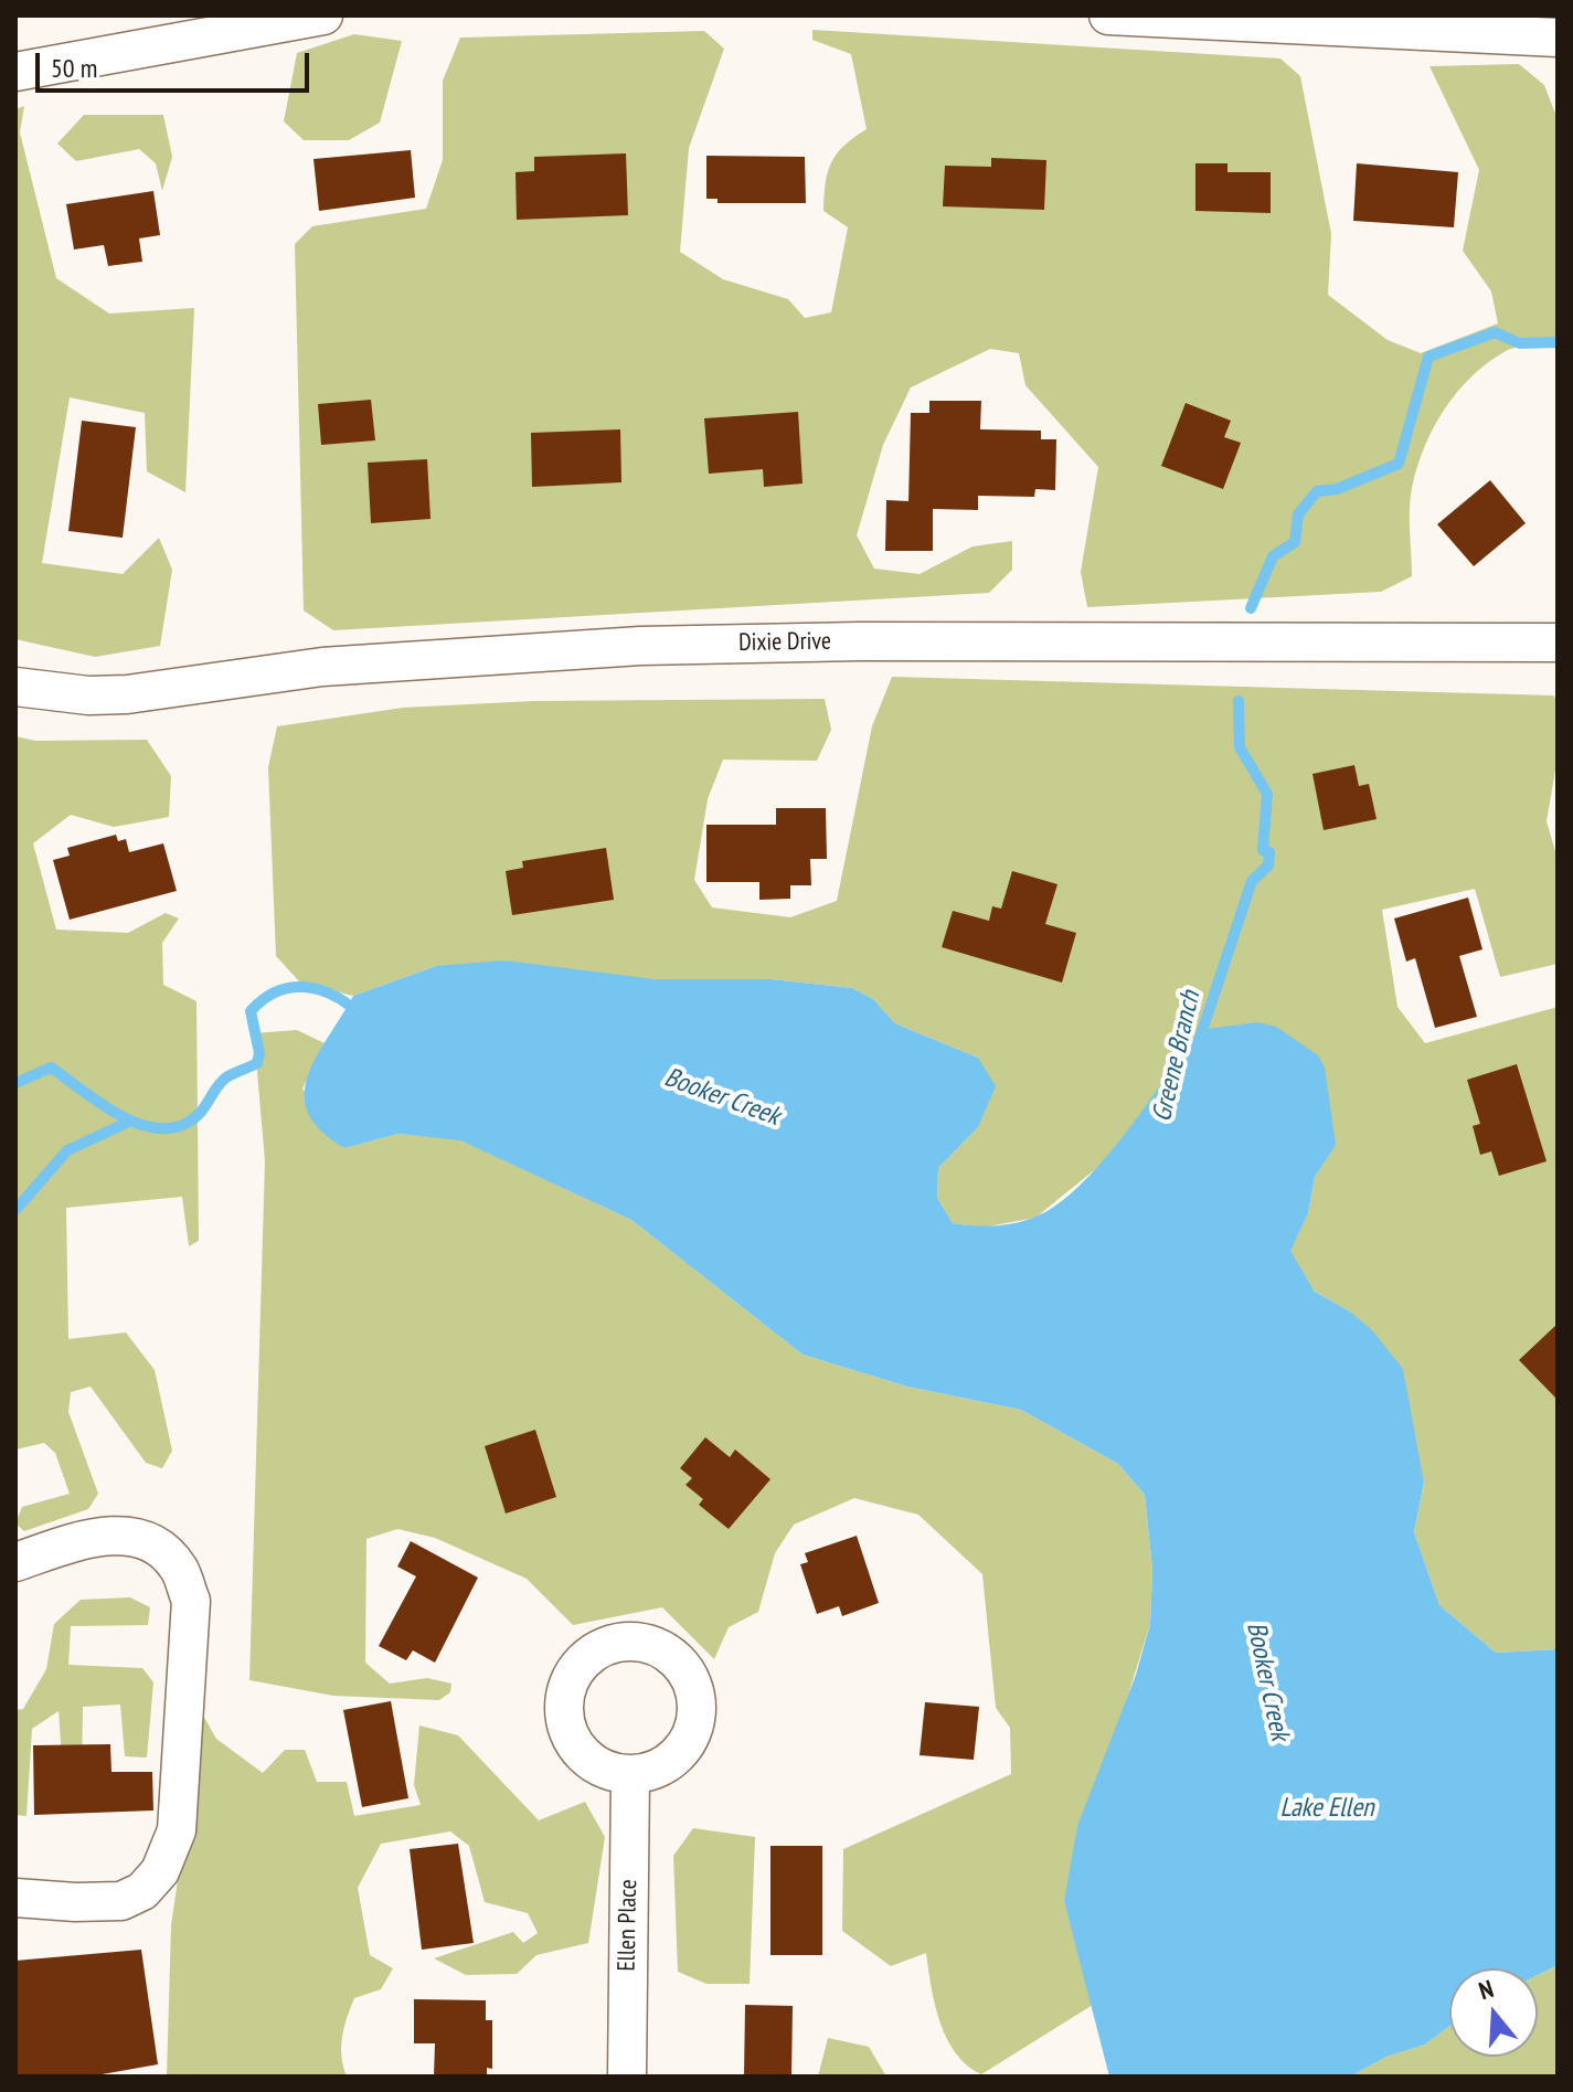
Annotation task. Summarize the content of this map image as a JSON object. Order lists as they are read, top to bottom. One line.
{"streets":{"street":["Dixie Drive","Ellen Place"]},"water":["Greene Branch","Booker Creek","Lake Ellen"],"scale_bar":"50 m","north":"top"}
